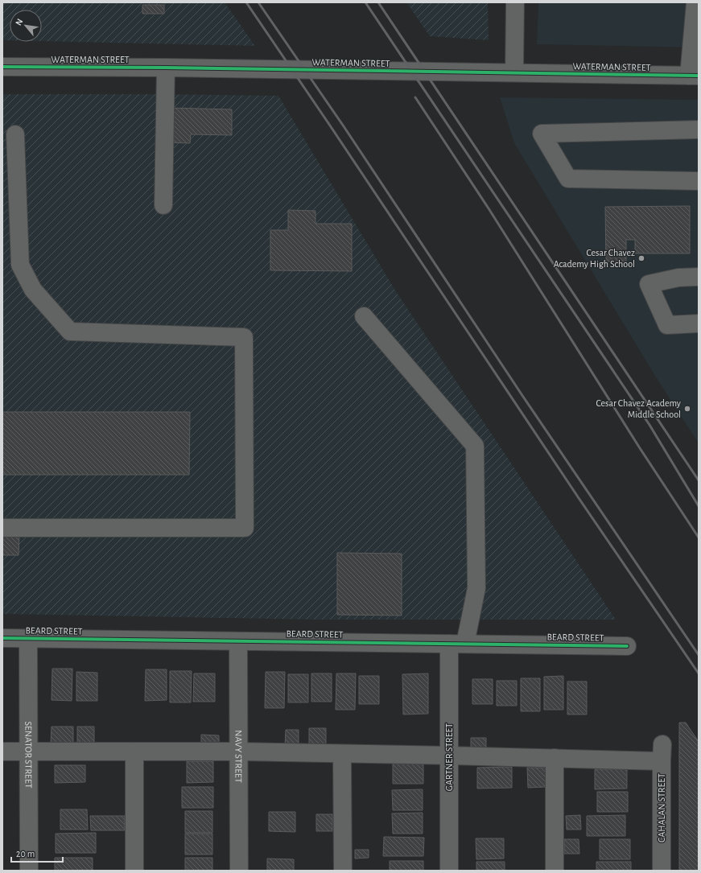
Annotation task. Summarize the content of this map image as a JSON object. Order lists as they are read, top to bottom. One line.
{"streets":{"street":["WATERMAN STREET","BEARD STREET","SENATOR STREET","NAVY STREET","GARTNER STREET","CAHALAN STREET"]},"crossings":[["BEARD STREET","SENATOR STREET"],["BEARD STREET","NAVY STREET"],["BEARD STREET","GARTNER STREET"]],"places":["Cesar Chavez Academy High School","Cesar Chavez Academy Middle School"],"scale_bar":"20 m","north":"top left"}
